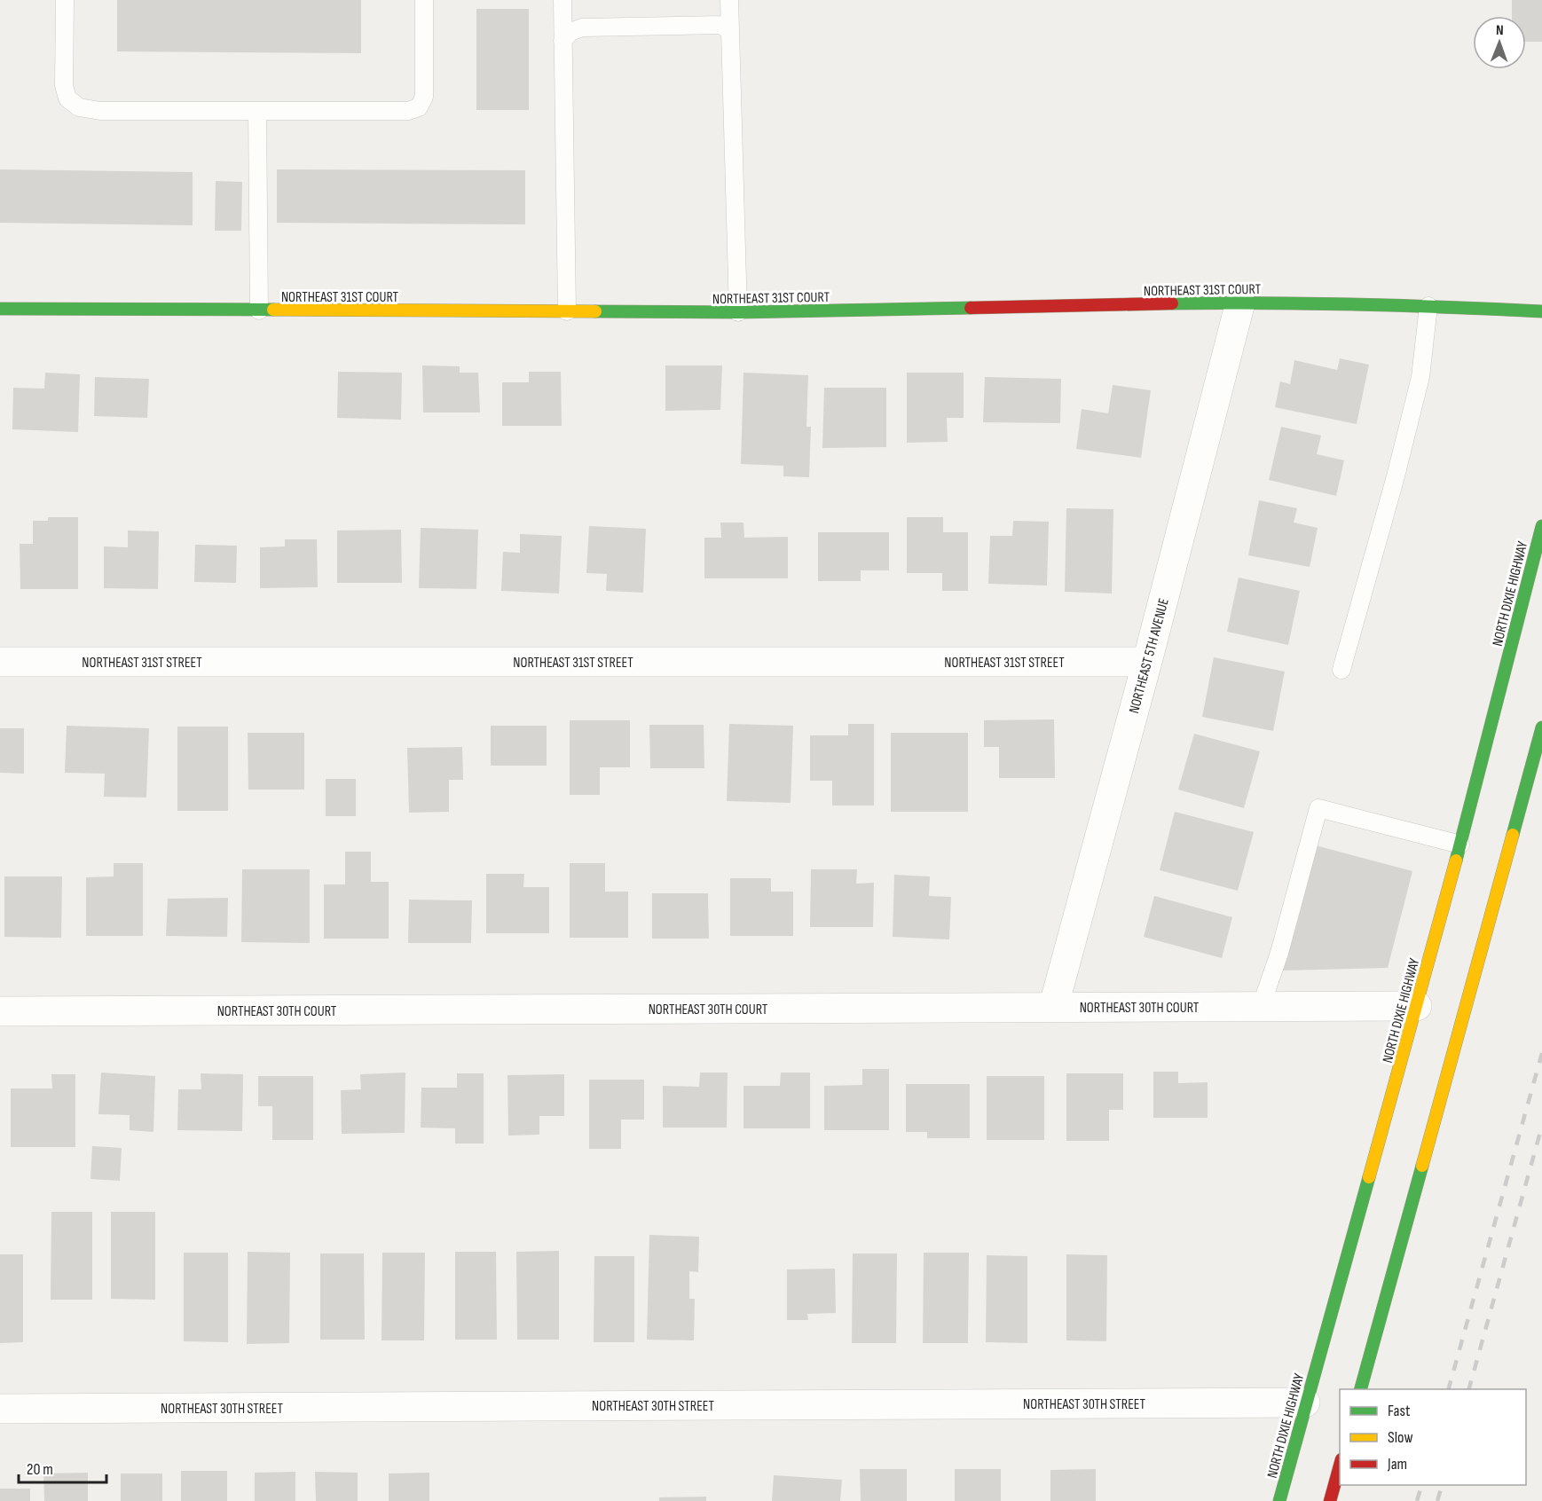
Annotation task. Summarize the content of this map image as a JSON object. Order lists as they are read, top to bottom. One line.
{"streets":{"main road":["NORTHEAST 31ST COURT","NORTH DIXIE HIGHWAY"],"street":["NORTHEAST 5TH AVENUE","NORTHEAST 31ST STREET","NORTHEAST 30TH COURT","NORTHEAST 30TH STREET"]},"crossings":[["NORTHEAST 31ST COURT","NORTHEAST 5TH AVENUE"],["NORTH DIXIE HIGHWAY","NORTHEAST 30TH COURT"],["NORTH DIXIE HIGHWAY","NORTHEAST 30TH STREET"],["NORTHEAST 5TH AVENUE","NORTHEAST 31ST STREET"],["NORTHEAST 5TH AVENUE","NORTHEAST 30TH COURT"]],"legend":["Fast","Slow","Jam"],"scale_bar":"20 m","north":"top"}
